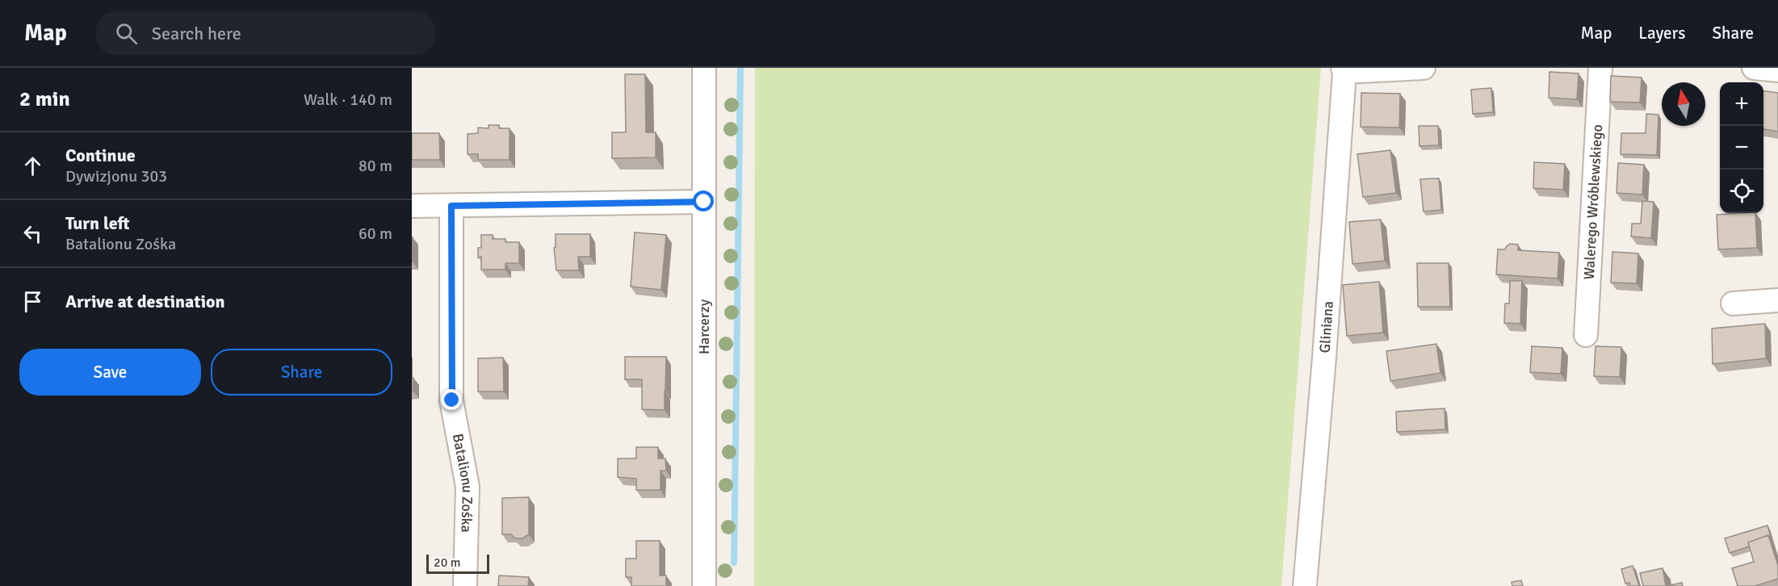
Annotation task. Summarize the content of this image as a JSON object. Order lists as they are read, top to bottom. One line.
{"streets":{"street":["Walerego Wróblewskiego","Harcerzy","Gliniana","Batalionu Zośka"]},"scale_bar":"20 m","north":"top","page":{"header":"Map","search":"Search here","nav":["Map","Layers","Share"],"heading":["2 min","Walk · 140 m"],"map_buttons":["+","−"],"list":[["Continue","Dywizjonu 303","80 m"],["Turn left","Batalionu Zośka","60 m"],"Arrive at destination"],"buttons":["Save","Share"],"scale":"20 m"}}
